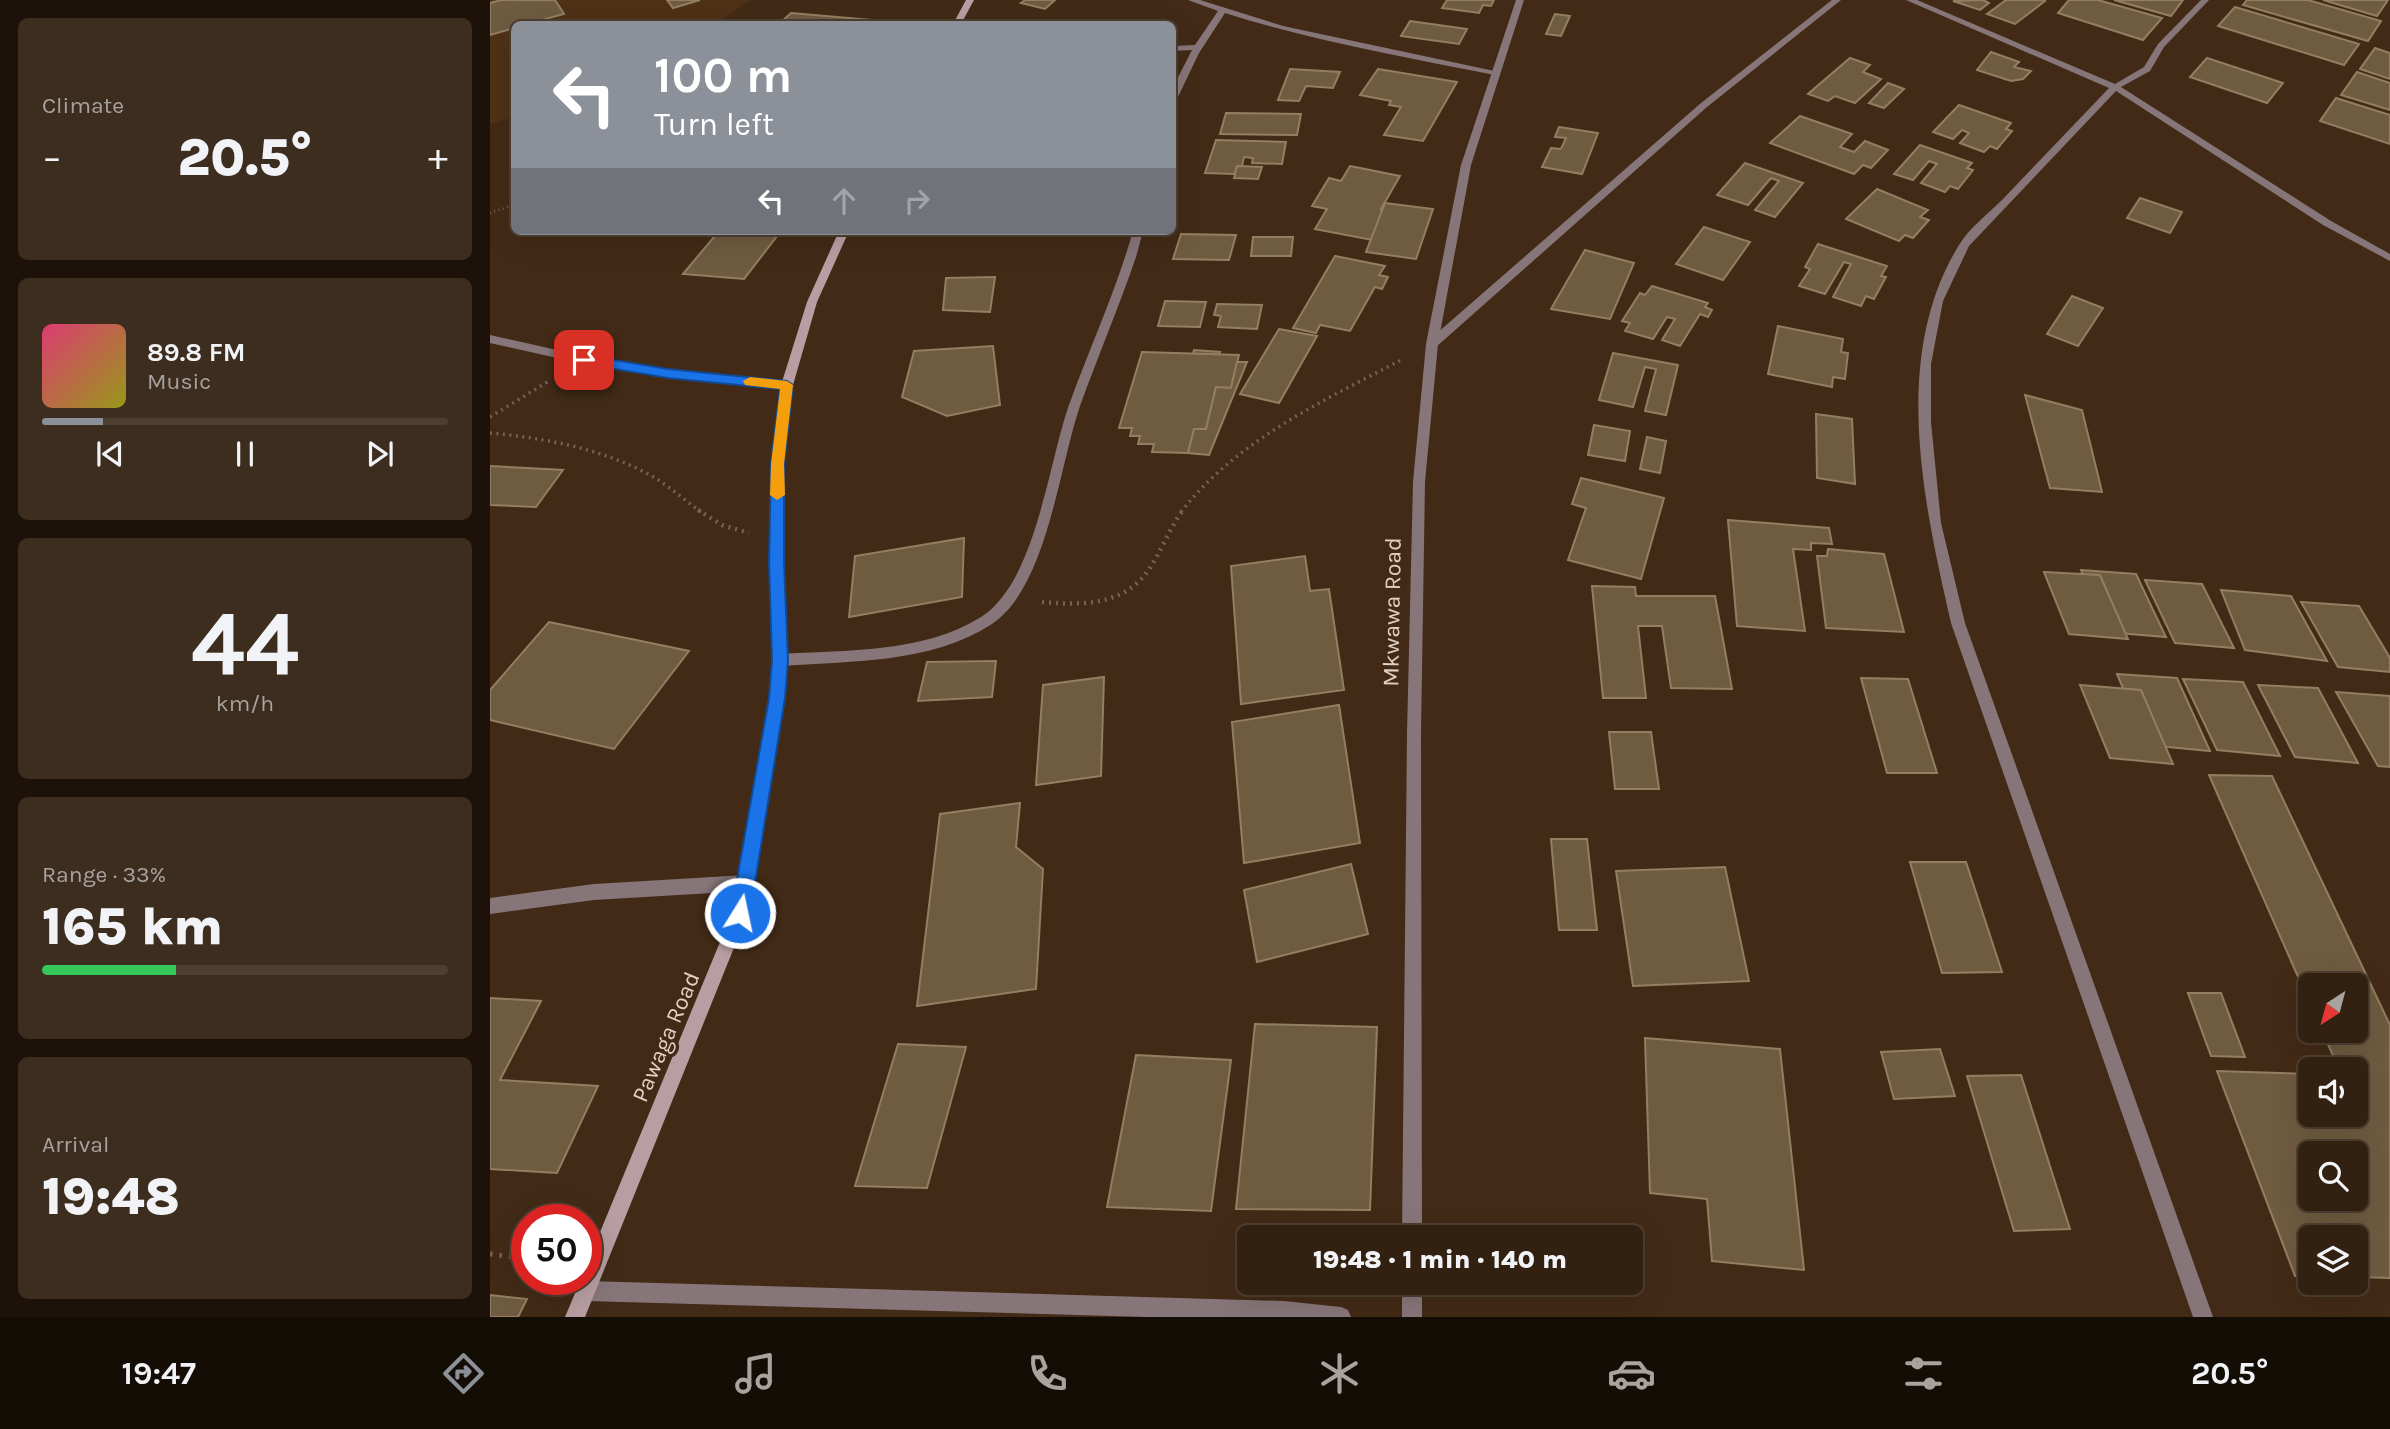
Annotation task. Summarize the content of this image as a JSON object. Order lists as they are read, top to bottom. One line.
{"streets":{"main road":["Pawaga Road"],"street":["Mkwawa Road"]},"north":"bottom left","page":{"tile":["Climate",["44","km/h"],["Range · 33%","165 km"],["Arrival","19:48"]],"turn":["100 m","Turn left"],"heat":["−","20.5°","+"],"song":["89.8 FM","Music"],"limit":"50","trip":"19:48 · 1 min · 140 m","tabs":["19:47","20.5°"]}}
